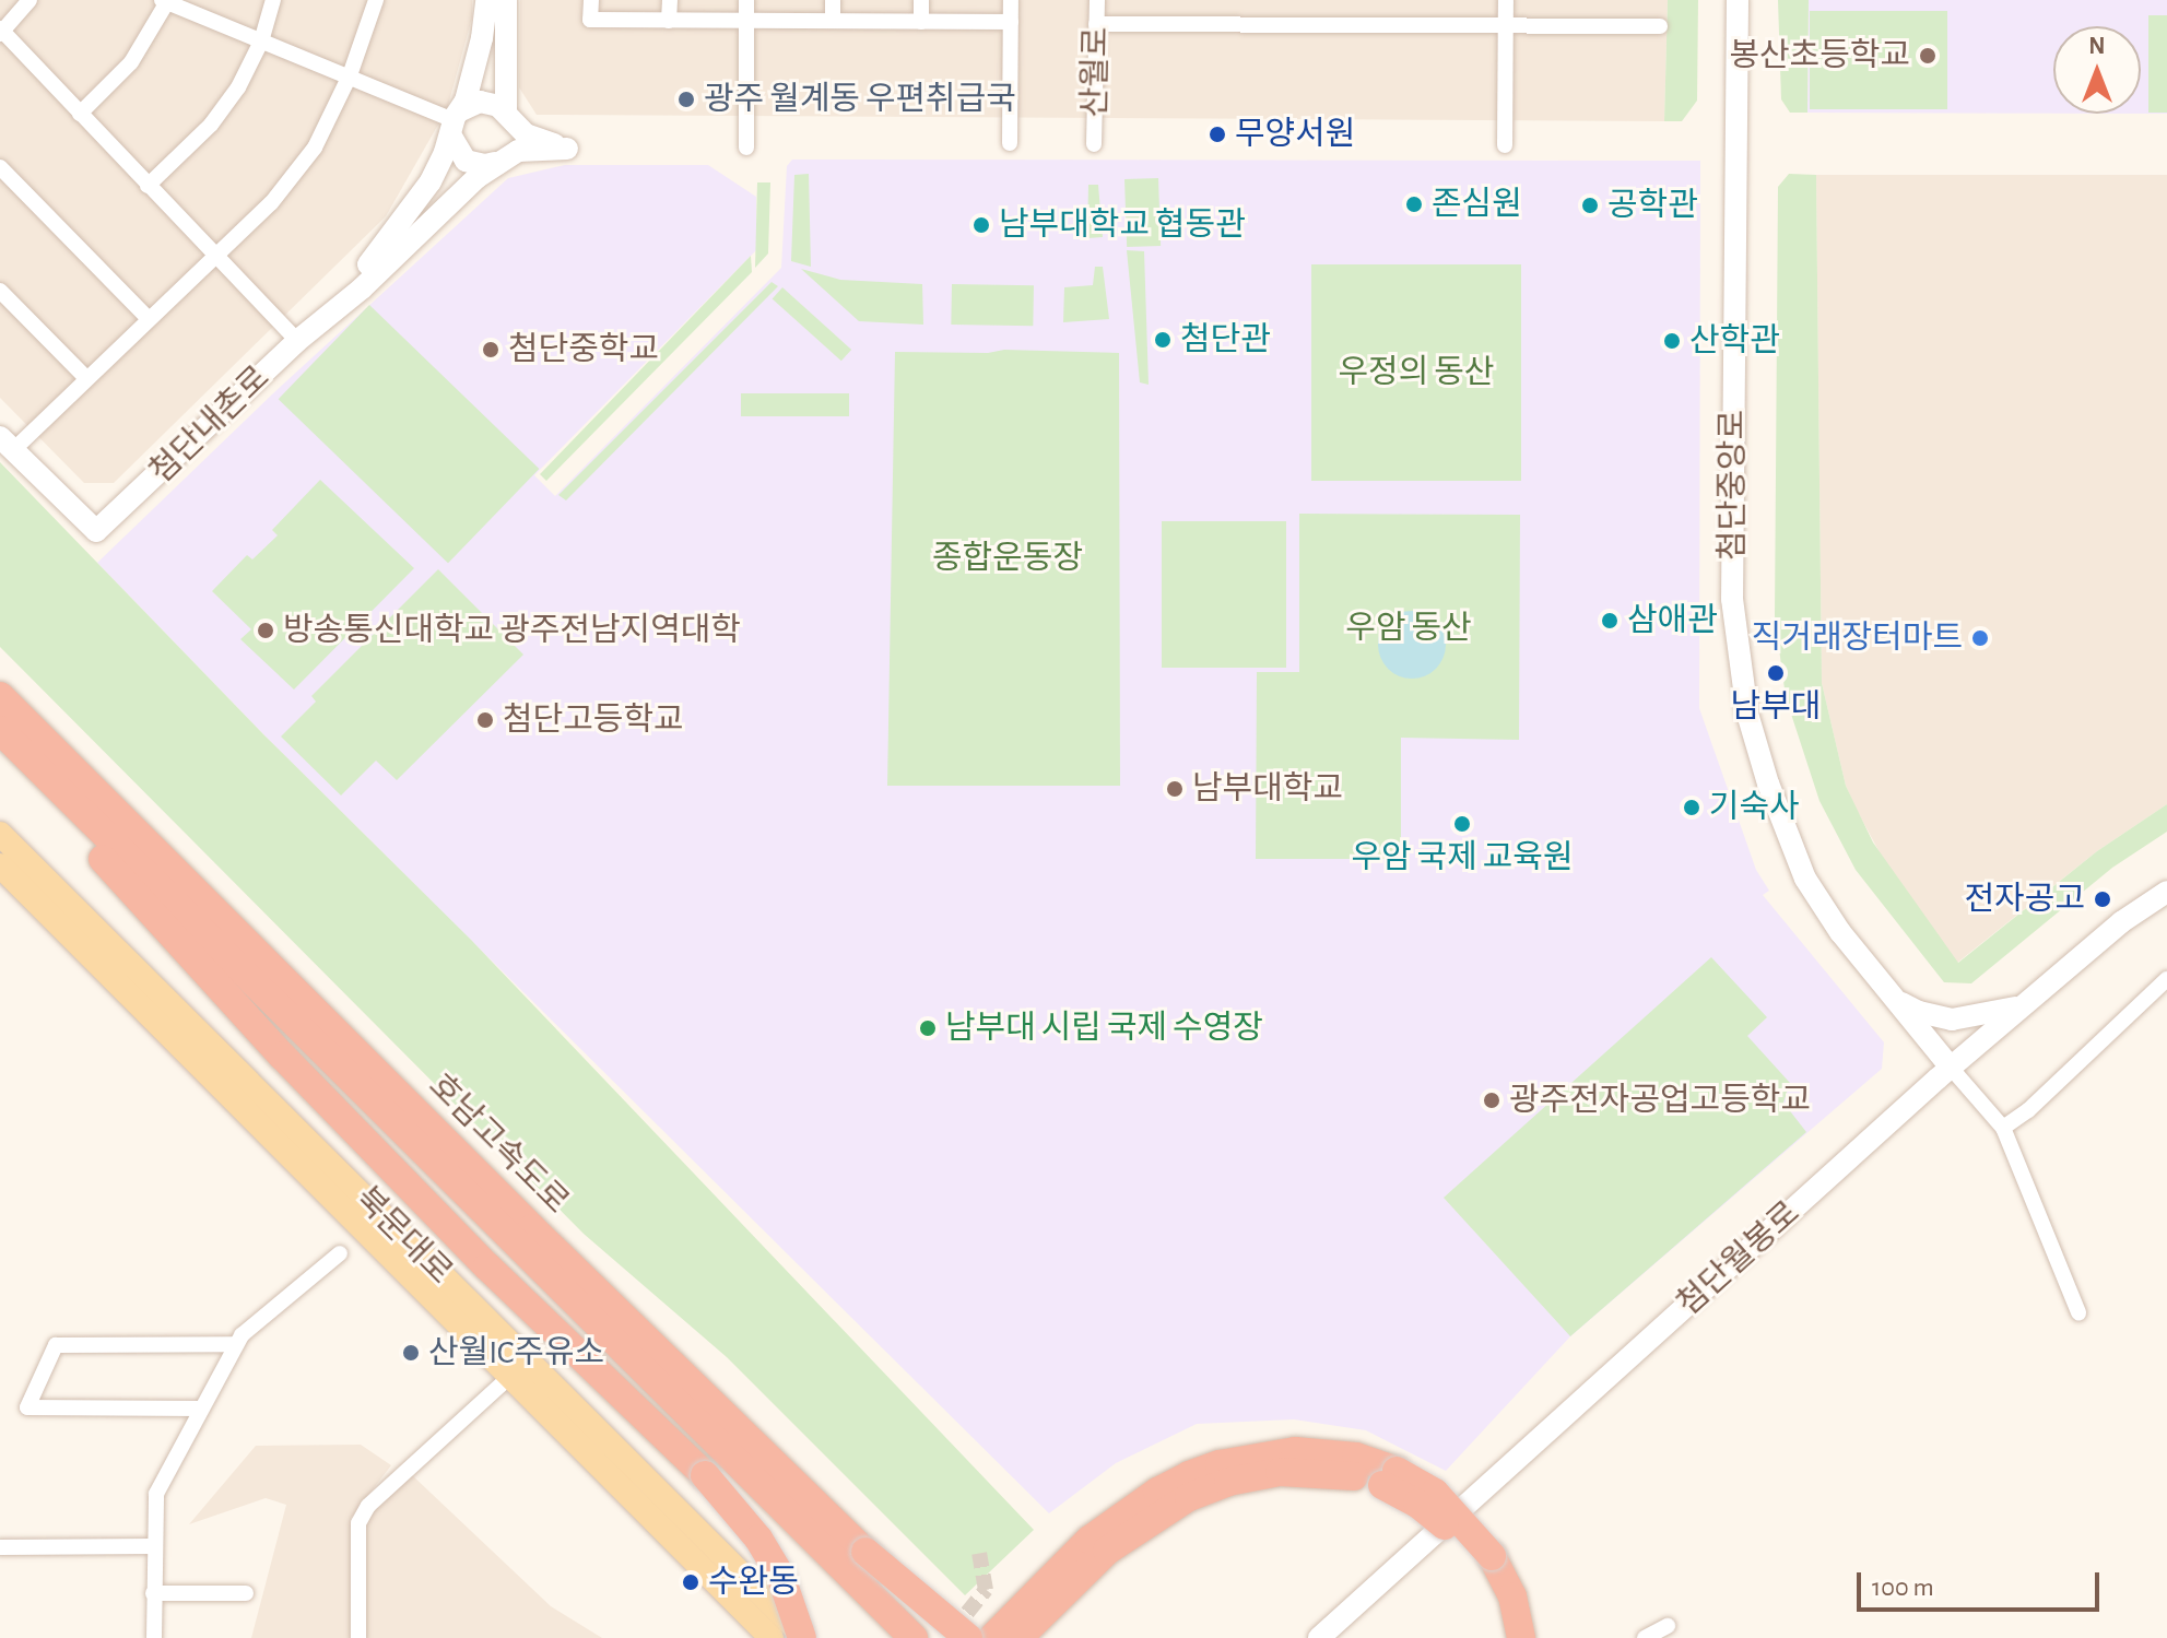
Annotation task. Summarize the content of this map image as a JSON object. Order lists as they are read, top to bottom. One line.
{"streets":{"highway":["호남고속도로"],"main road":["북문대로"],"street":["산월로","첨단내촌로","첨단중앙로","첨단월봉로"]},"crossings":[["첨단중앙로","첨단월봉로"]],"parks":["우정의 동산","종합운동장","우암 동산"],"places":["봉산초등학교","광주 월계동 우편취급국","무양서원","존심원","공학관","남부대학교 협동관","첨단관","산학관","첨단중학교","삼애관","방송통신대학교 광주전남지역대학","직거래장터마트","남부대","첨단고등학교","남부대학교","기숙사","우암 국제 교육원","전자공고","남부대 시립 국제 수영장","광주전자공업고등학교","산월IC주유소","수완동"],"scale_bar":"100 m","north":"top"}
